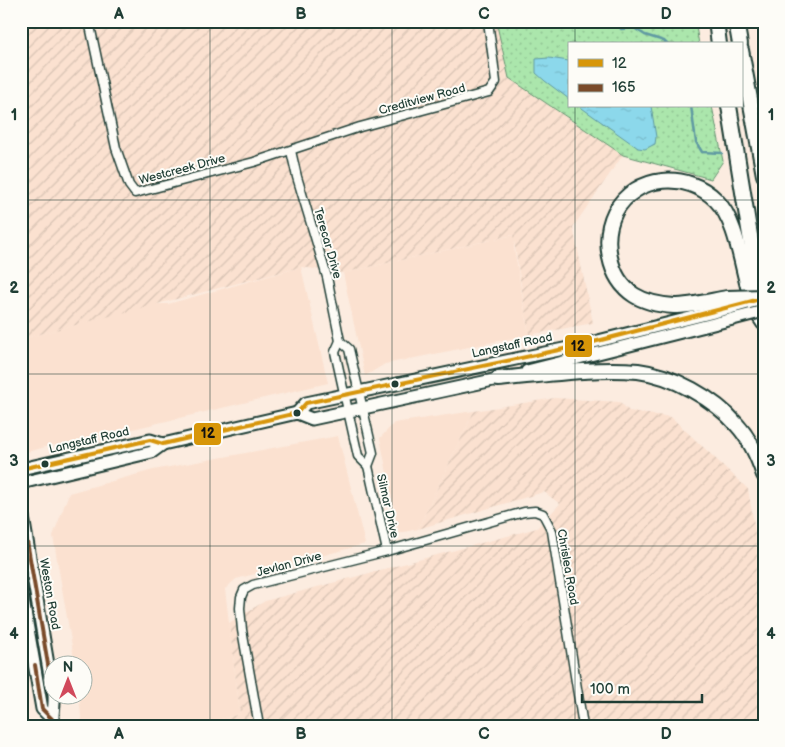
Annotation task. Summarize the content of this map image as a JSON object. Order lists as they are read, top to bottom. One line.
{"streets":{"main road":["Langstaff Road","Weston Road"],"street":["Creditview Road","Westcreek Drive","Terecar Drive","Silmar Drive","Jevlan Drive","Chrislea Road"]},"crossings":[["Creditview Road","Westcreek Drive"],["Creditview Road","Terecar Drive"],["Westcreek Drive","Terecar Drive"],["Terecar Drive","Langstaff Road"],["Terecar Drive","Silmar Drive"],["Langstaff Road","Silmar Drive"],["Silmar Drive","Jevlan Drive"],["Silmar Drive","Chrislea Road"],["Jevlan Drive","Chrislea Road"]],"lines":["transit line 12","transit line 165"],"legend":["12","165"],"scale_bar":"100 m","north":"top","grid":{"columns":["A","B","C","D"],"rows":["1","2","3","4"]}}
